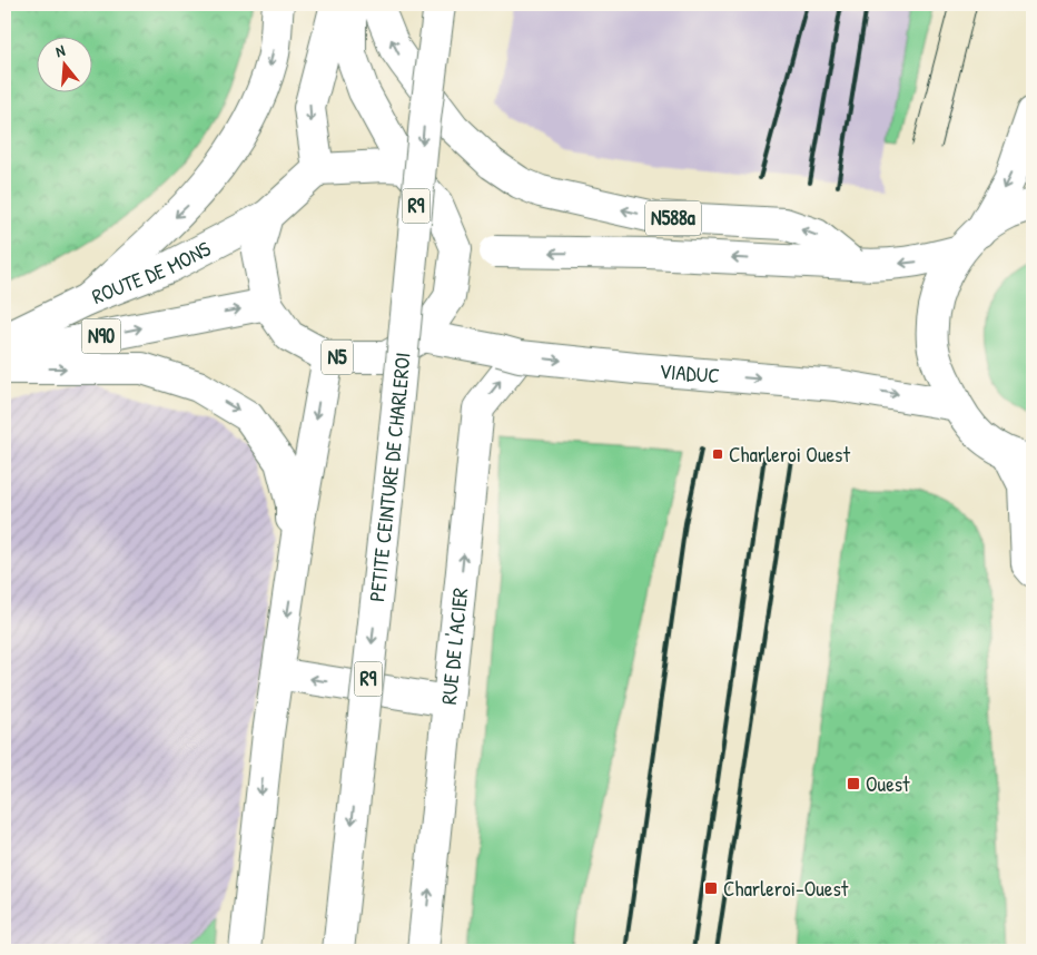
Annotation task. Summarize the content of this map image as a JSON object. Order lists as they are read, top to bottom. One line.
{"streets":{"main road":["R9","N588a","ROUTE DE MONS","N90","N5","VIADUC","PETITE CEINTURE DE CHARLEROI","RUE DE L'ACIER"]},"crossings":[["N588a","ROUTE DE MONS"],["N588a","N5"],["N588a","VIADUC"],["ROUTE DE MONS","N5"],["ROUTE DE MONS","VIADUC"],["N5","VIADUC"],["VIADUC","RUE DE L'ACIER"]],"places":{"transit":["Charleroi Ouest","Ouest","Charleroi-Ouest"]},"north":"top"}
